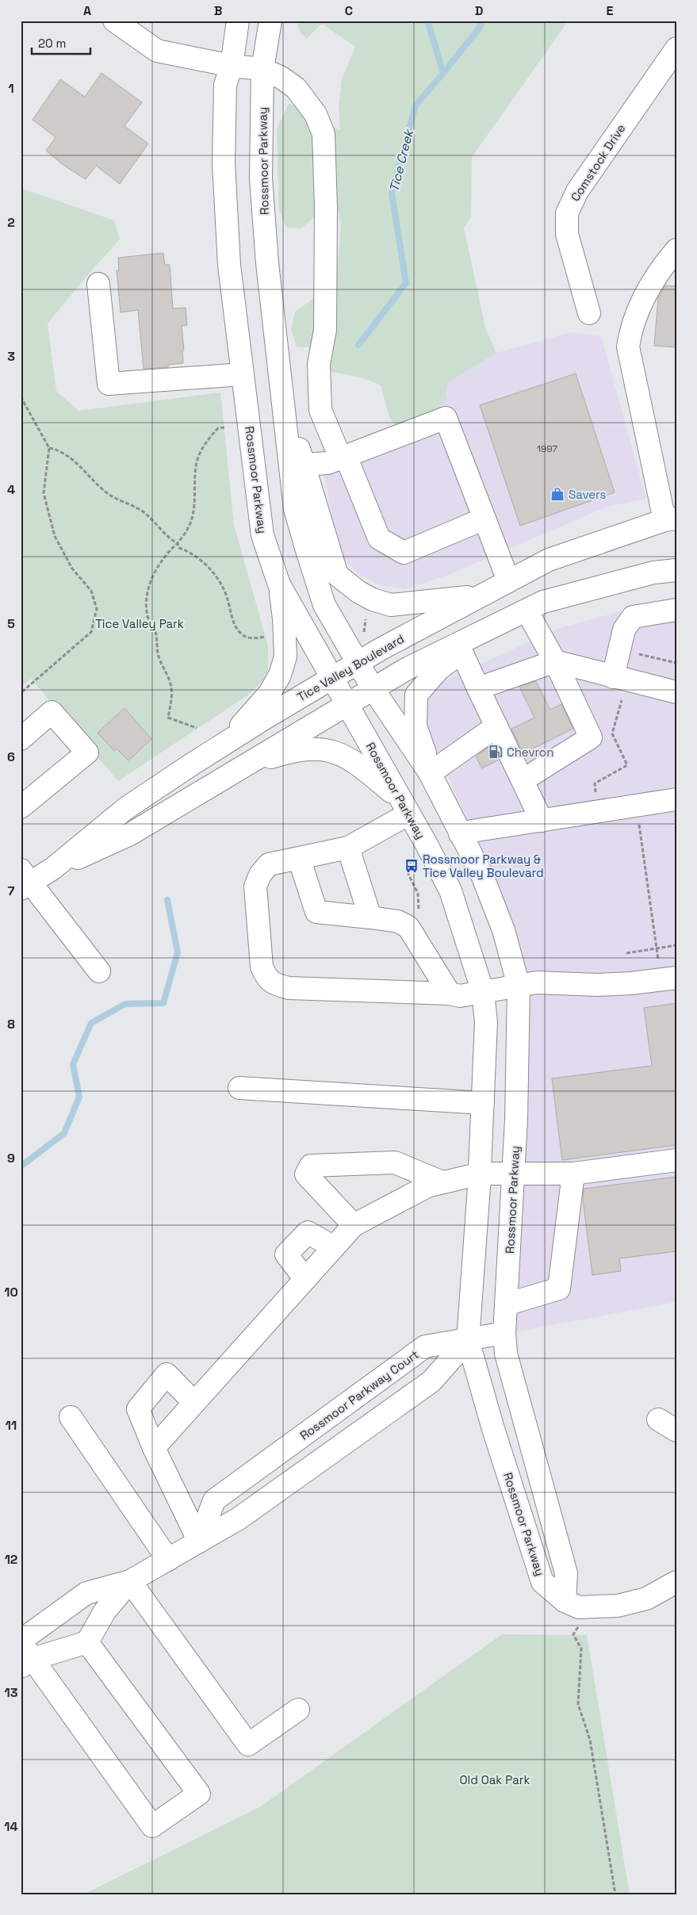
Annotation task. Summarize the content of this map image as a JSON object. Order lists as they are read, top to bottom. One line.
{"streets":{"street":["Rossmoor Parkway","Comstock Drive","Tice Valley Boulevard","Rossmoor Parkway Court"]},"crossings":[["Rossmoor Parkway","Tice Valley Boulevard"],["Rossmoor Parkway","Rossmoor Parkway Court"]],"water":["Tice Creek"],"parks":["Tice Valley Park","Old Oak Park"],"places":{"shop":["Savers"],"fuel station":["Chevron"],"bus stop":["Rossmoor Parkway & Tice Valley Boulevard"]},"house_numbers":["1997"],"scale_bar":"20 m","grid":{"columns":["A","B","C","D","E"],"rows":["1","2","3","4","5","6","7","8","9","10","11","12","13","14"]}}
